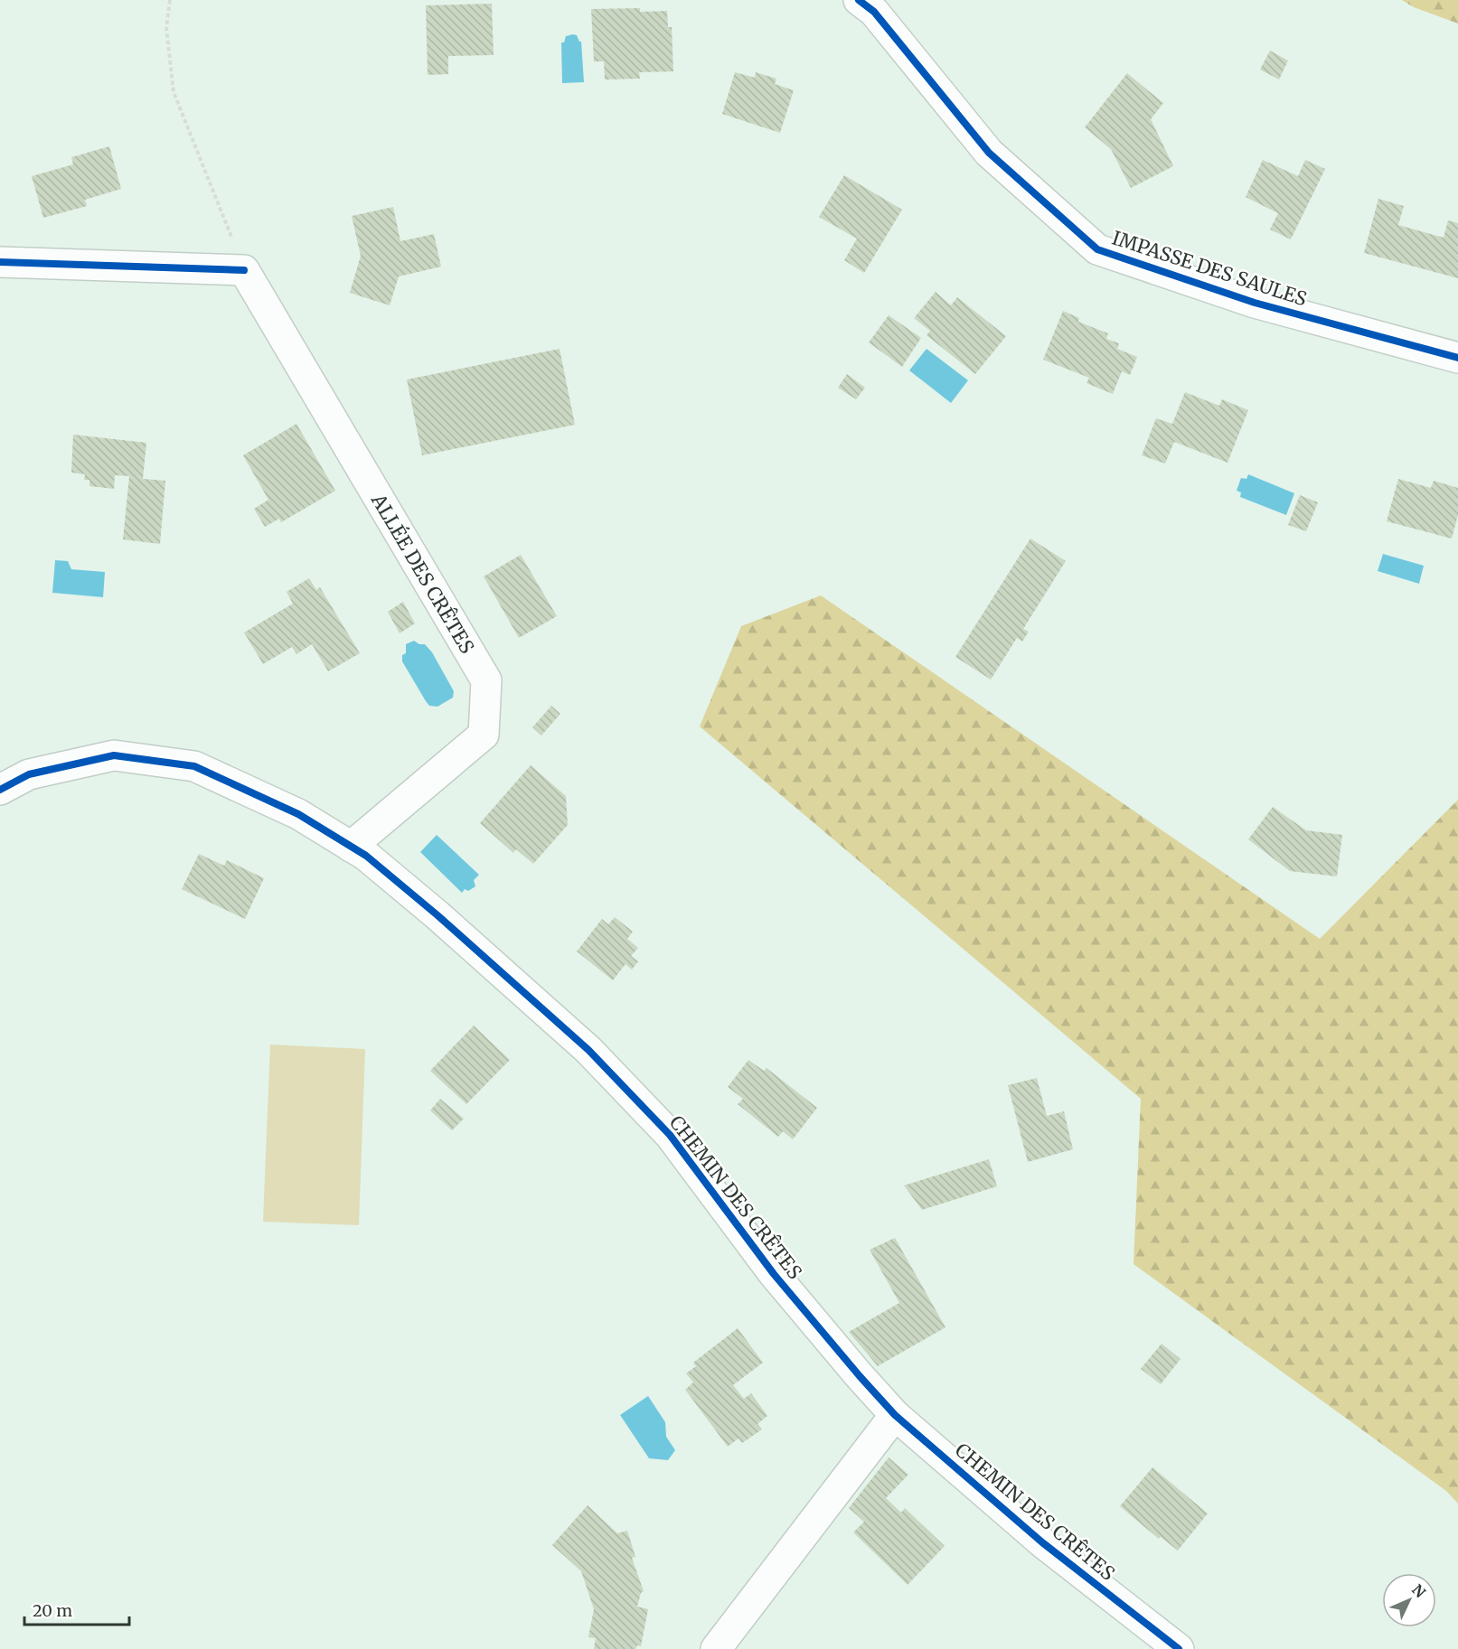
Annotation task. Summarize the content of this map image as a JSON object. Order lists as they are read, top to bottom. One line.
{"streets":{"street":["IMPASSE DES SAULES","ALLÉE DES CRÊTES","CHEMIN DES CRÊTES"]},"crossings":[["ALLÉE DES CRÊTES","CHEMIN DES CRÊTES"]],"scale_bar":"20 m","north":"top right"}
